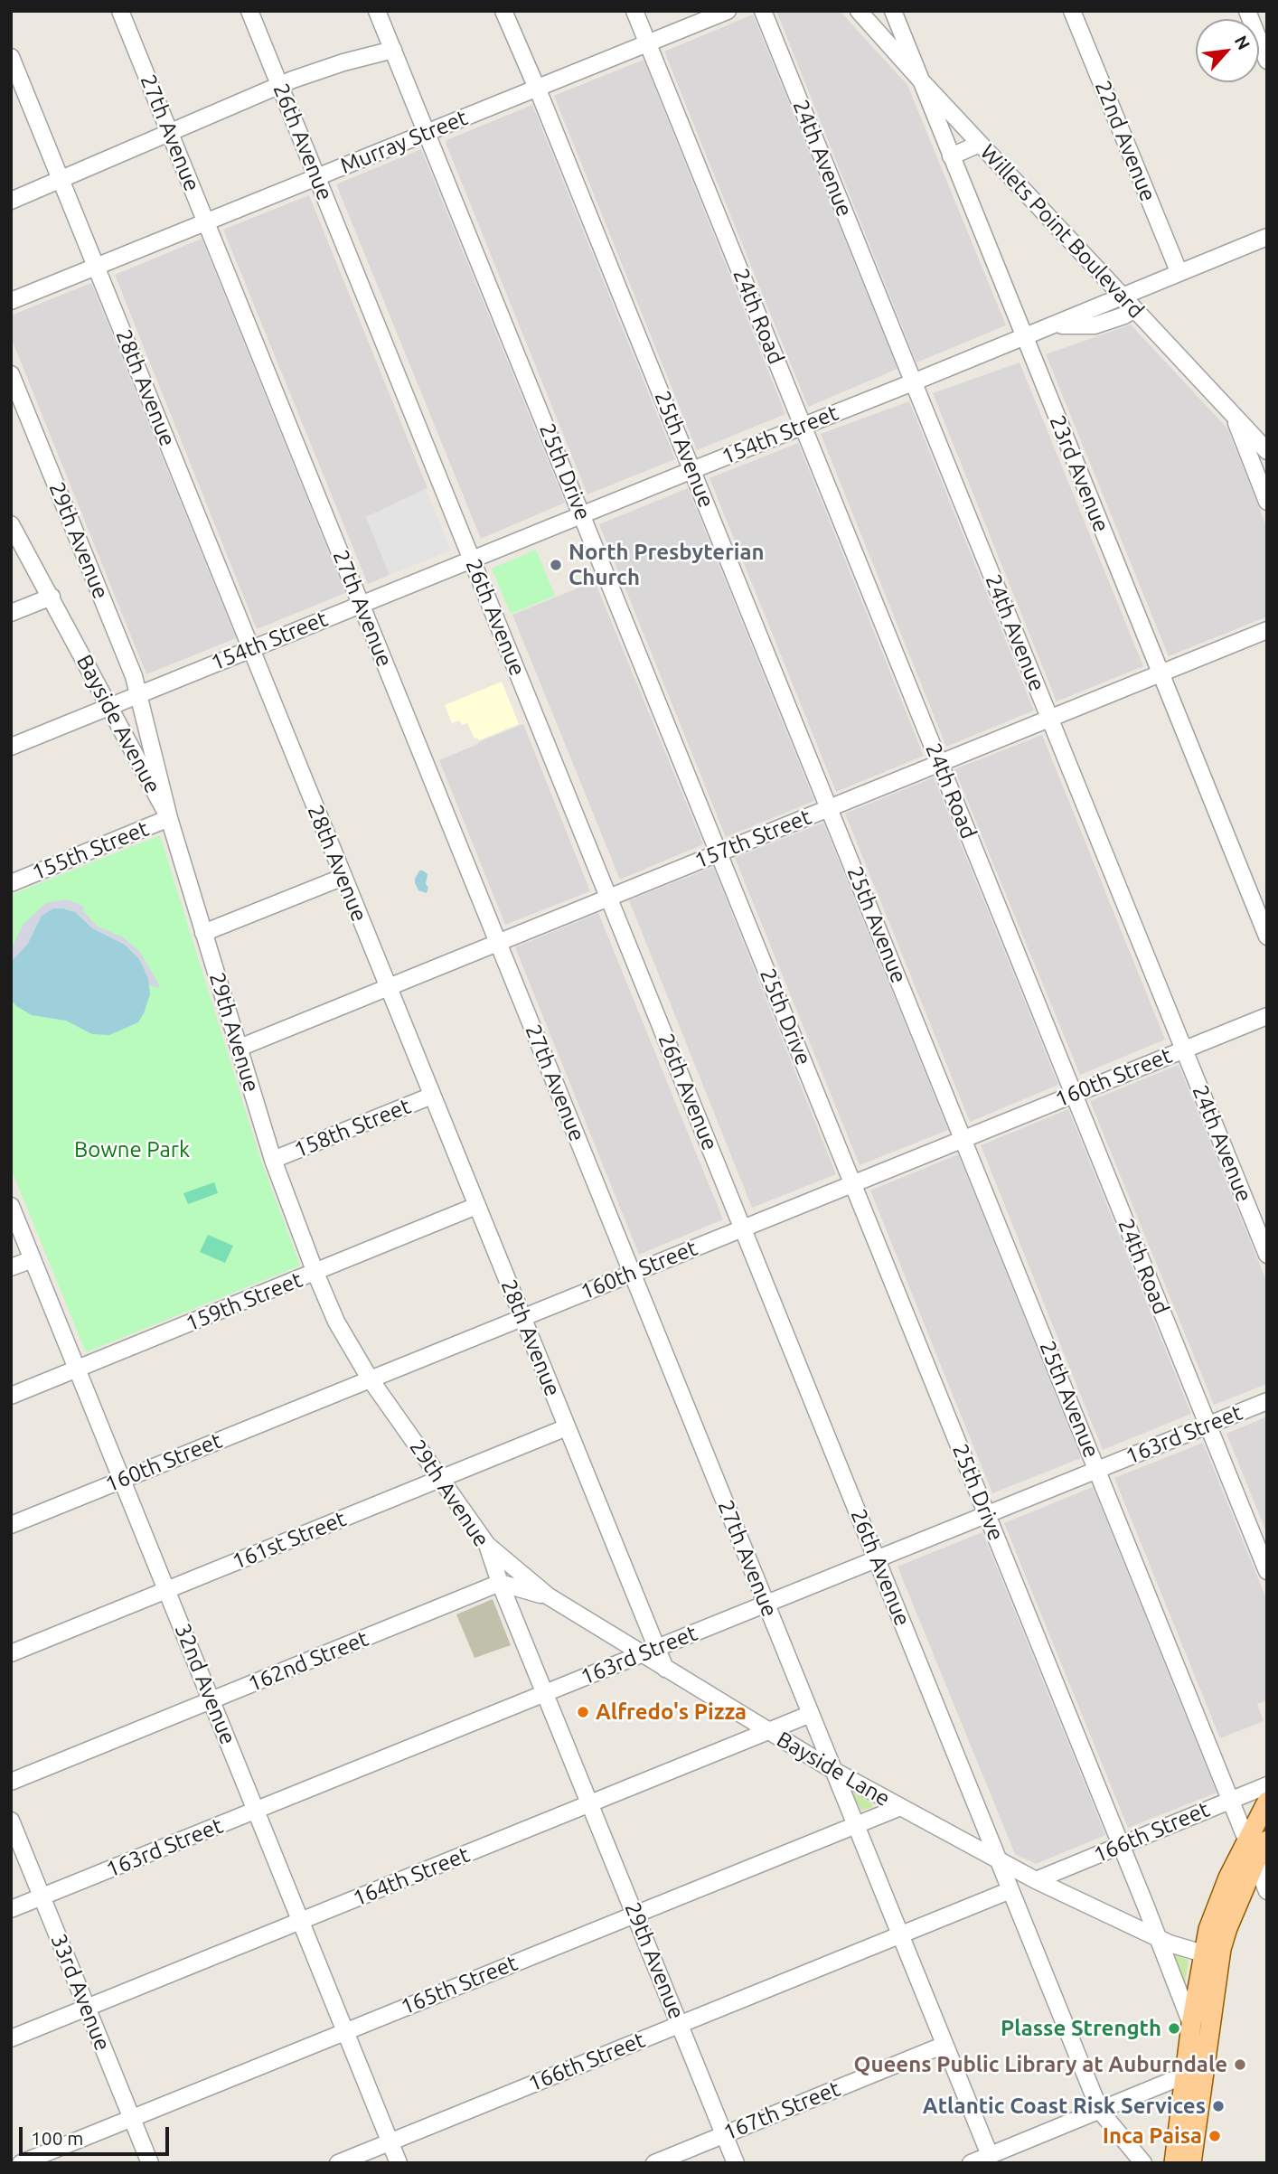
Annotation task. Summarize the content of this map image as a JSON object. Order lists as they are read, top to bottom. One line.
{"streets":{"street":["27th Avenue","22nd Avenue","26th Avenue","Murray Street","24th Avenue","Willets Point Boulevard","24th Road","28th Avenue","154th Street","25th Avenue","25th Drive","23rd Avenue","29th Avenue","Bayside Avenue","157th Street","155th Street","160th Street","158th Street","159th Street","163rd Street","161st Street","162nd Street","32nd Avenue","Bayside Lane","166th Street","164th Street","165th Street","33rd Avenue","167th Street"]},"crossings":[["27th Avenue","Murray Street"],["27th Avenue","154th Street"],["27th Avenue","157th Street"],["27th Avenue","160th Street"],["27th Avenue","163rd Street"],["27th Avenue","Bayside Lane"],["27th Avenue","166th Street"],["27th Avenue","164th Street"],["27th Avenue","165th Street"],["27th Avenue","167th Street"],["22nd Avenue","154th Street"],["26th Avenue","Murray Street"],["26th Avenue","154th Street"],["26th Avenue","157th Street"],["26th Avenue","160th Street"],["26th Avenue","163rd Street"],["26th Avenue","Bayside Lane"],["26th Avenue","166th Street"],["Murray Street","24th Road"],["Murray Street","28th Avenue"],["Murray Street","25th Avenue"],["Murray Street","25th Drive"],["24th Avenue","154th Street"],["24th Avenue","157th Street"],["24th Avenue","160th Street"],["Willets Point Boulevard","154th Street"],["Willets Point Boulevard","23rd Avenue"],["24th Road","154th Street"],["24th Road","157th Street"],["24th Road","160th Street"],["24th Road","163rd Street"],["28th Avenue","154th Street"],["28th Avenue","157th Street"],["28th Avenue","160th Street"],["28th Avenue","158th Street"],["28th Avenue","159th Street"],["28th Avenue","163rd Street"],["28th Avenue","161st Street"],["28th Avenue","Bayside Lane"],["154th Street","25th Avenue"],["154th Street","25th Drive"],["154th Street","23rd Avenue"],["154th Street","29th Avenue"],["154th Street","Bayside Avenue"],["25th Avenue","157th Street"],["25th Avenue","160th Street"],["25th Avenue","163rd Street"],["25th Avenue","166th Street"],["25th Drive","157th Street"],["25th Drive","160th Street"],["25th Drive","163rd Street"],["25th Drive","Bayside Lane"],["25th Drive","166th Street"],["23rd Avenue","157th Street"],["29th Avenue","Bayside Avenue"],["29th Avenue","157th Street"],["29th Avenue","155th Street"],["29th Avenue","160th Street"],["29th Avenue","158th Street"],["29th Avenue","159th Street"],["29th Avenue","163rd Street"],["29th Avenue","161st Street"],["29th Avenue","162nd Street"],["29th Avenue","166th Street"],["29th Avenue","164th Street"],["29th Avenue","165th Street"],["29th Avenue","167th Street"],["Bayside Avenue","155th Street"],["160th Street","32nd Avenue"],["159th Street","32nd Avenue"],["163rd Street","32nd Avenue"],["163rd Street","33rd Avenue"],["161st Street","32nd Avenue"],["162nd Street","32nd Avenue"],["32nd Avenue","166th Street"],["32nd Avenue","164th Street"],["32nd Avenue","165th Street"],["Bayside Lane","166th Street"],["Bayside Lane","164th Street"],["Bayside Lane","165th Street"],["164th Street","33rd Avenue"],["165th Street","33rd Avenue"]],"parks":["Bowne Park"],"places":["North Presbyterian Church","Alfredo's Pizza","Plasse Strength","Queens Public Library at Auburndale","Atlantic Coast Risk Services","Inca Paisa"],"scale_bar":"100 m","north":"top right"}
